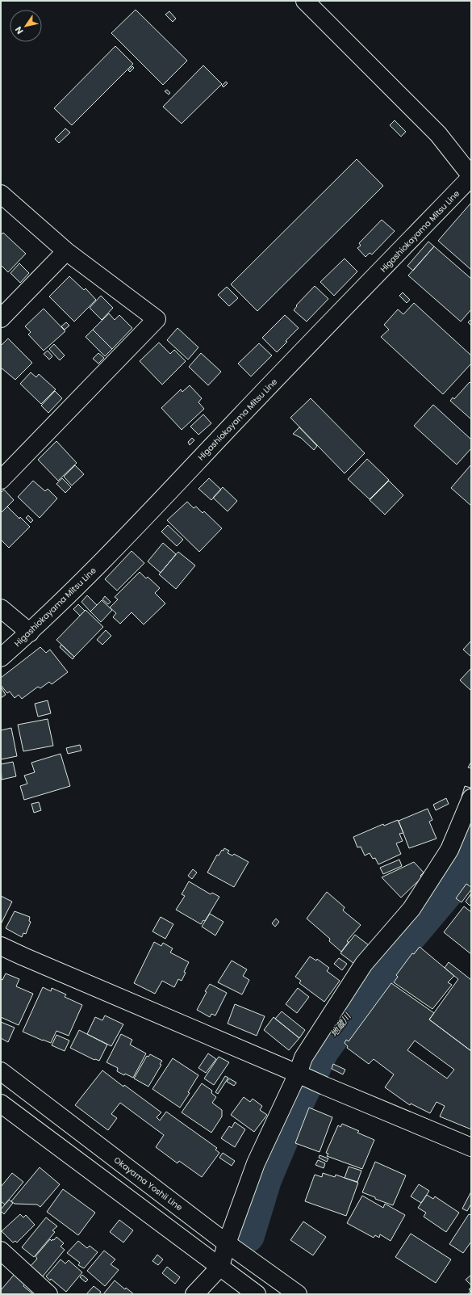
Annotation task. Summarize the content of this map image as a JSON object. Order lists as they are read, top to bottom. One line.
{"streets":{"street":["Higashiokayama Mitsu Line","Okayama Yoshii Line"]},"water":["地蔵川"],"north":"bottom left"}
